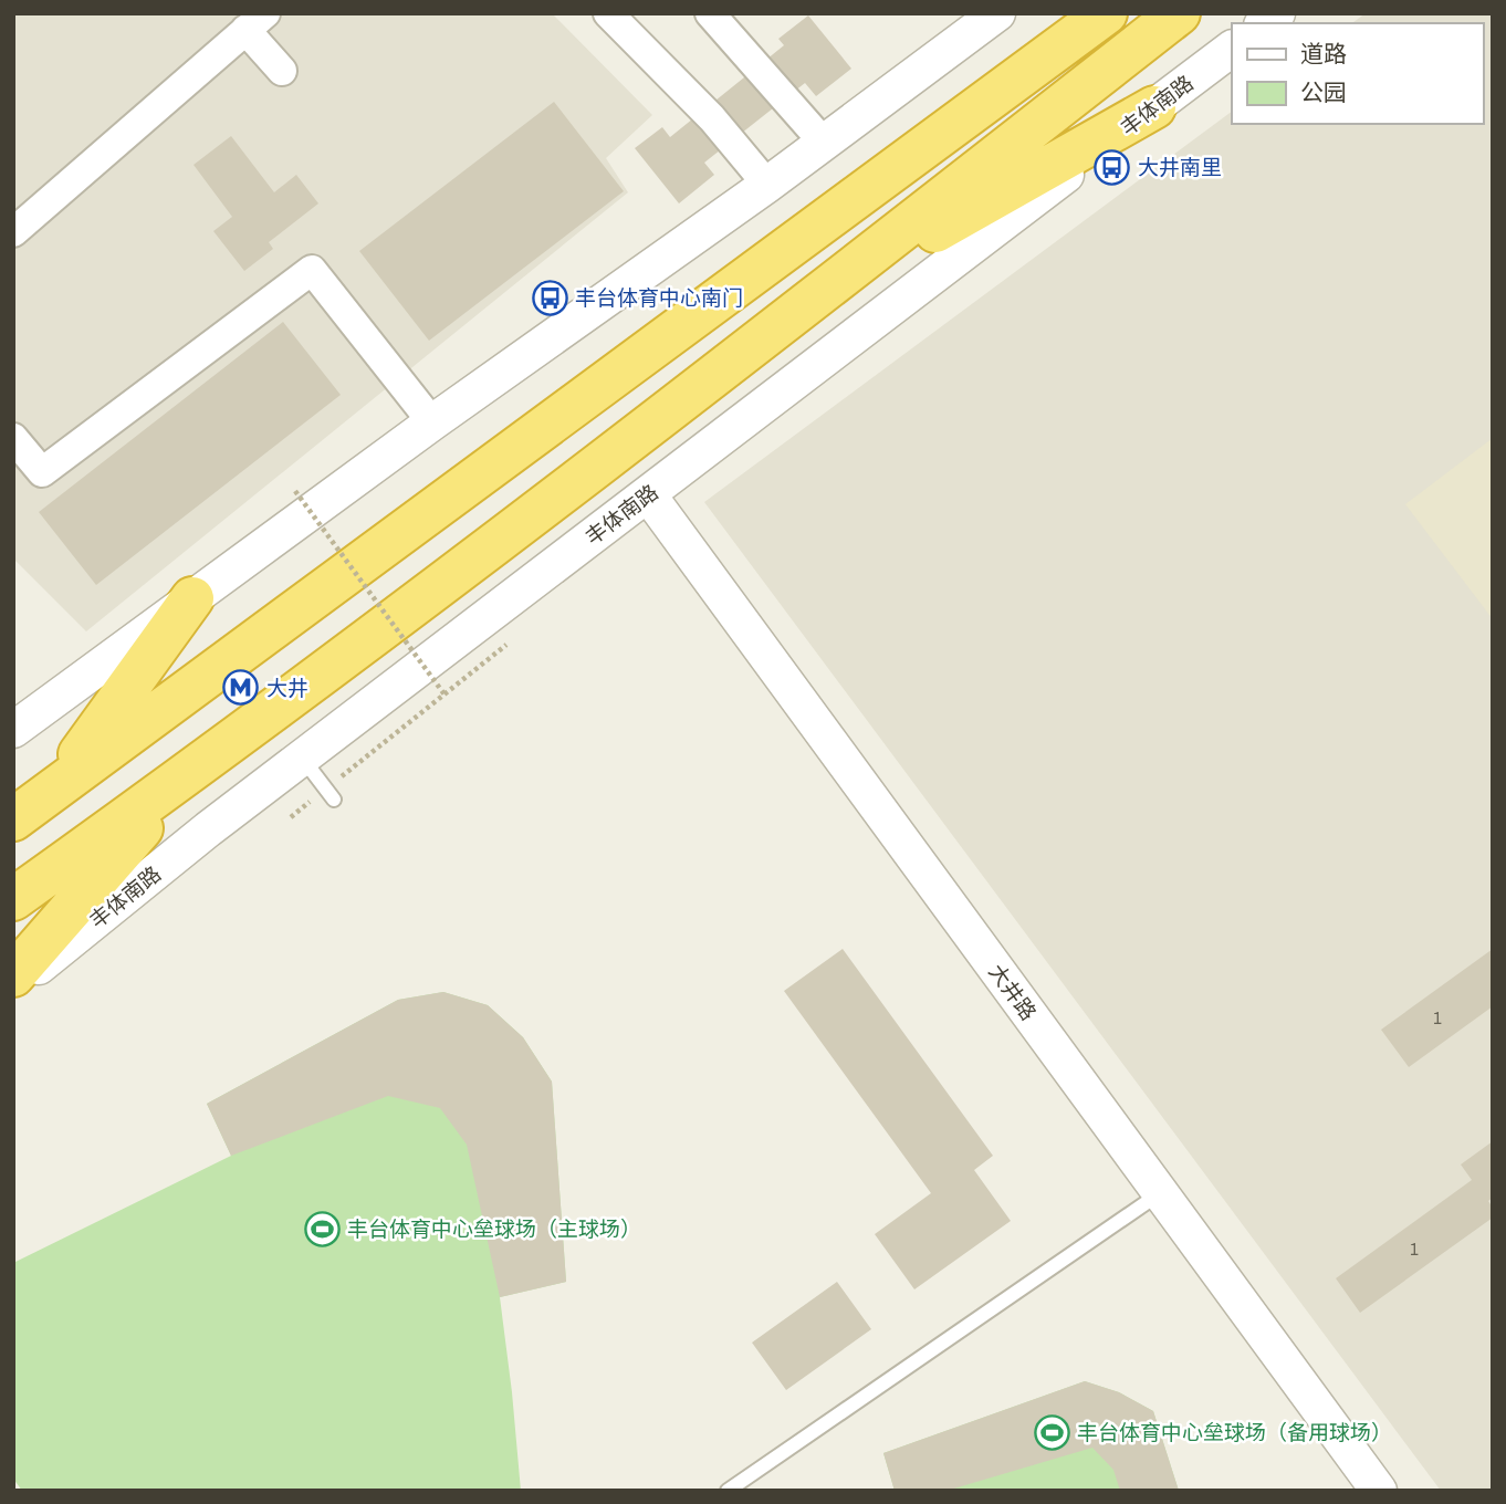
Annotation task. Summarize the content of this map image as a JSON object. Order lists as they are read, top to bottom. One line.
{"streets":{"street":["丰体南路","大井路"]},"crossings":[["丰体南路","大井路"]],"places":{"bus stop":["大井南里","丰台体育中心南门"],"metro station":["大井"],"sports":["丰台体育中心垒球场（主球场）","丰台体育中心垒球场（备用球场）"]},"house_numbers":["1","1"],"legend":["道路","公园"]}
